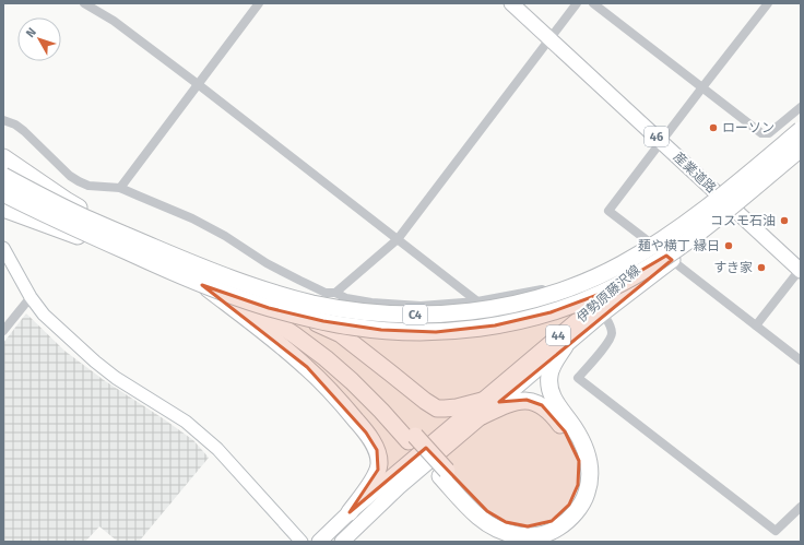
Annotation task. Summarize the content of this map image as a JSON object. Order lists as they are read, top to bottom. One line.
{"streets":{"highway":["C4"],"main road":["46","産業道路","伊勢原藤沢線","44"]},"crossings":[["産業道路","伊勢原藤沢線"]],"places":["ローソン","コスモ石油","麺や横丁 縁日","すき家"],"north":"top left"}
